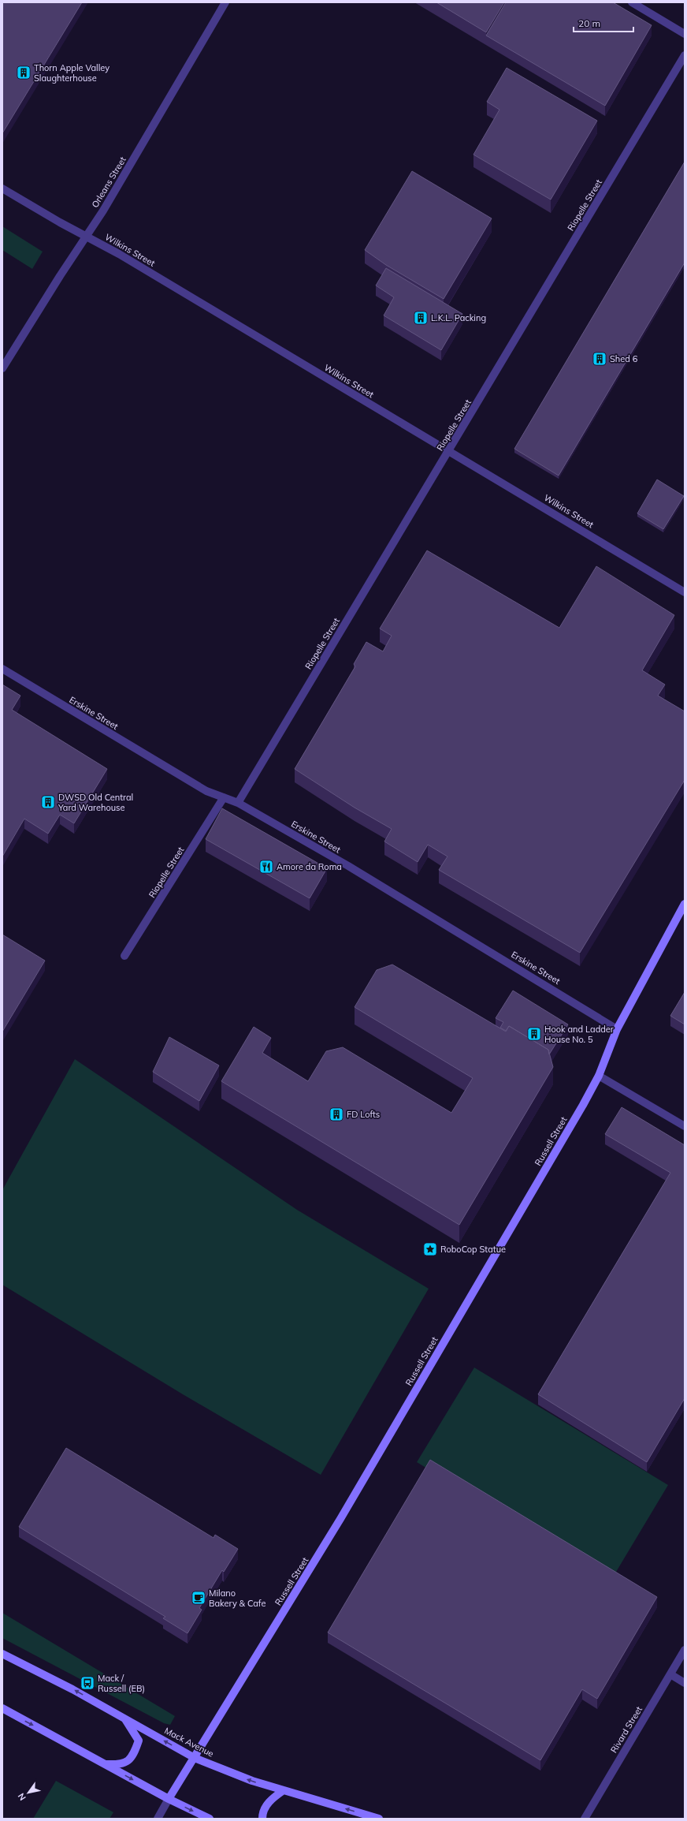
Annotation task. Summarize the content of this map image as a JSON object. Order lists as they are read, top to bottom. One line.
{"streets":{"street":["Orleans Street","Riopelle Street","Wilkins Street","Erskine Street","Russell Street","Rivard Street","Mack Avenue"]},"crossings":[["Orleans Street","Wilkins Street"],["Riopelle Street","Wilkins Street"],["Riopelle Street","Erskine Street"],["Erskine Street","Russell Street"],["Russell Street","Mack Avenue"]],"places":{"building":["Thorn Apple Valley Slaughterhouse","L.K.L. Packing","Shed 6","DWSD Old Central Yard Warehouse","Hook and Ladder House No. 5","FD Lofts"],"restaurant":["Amore da Roma"],"place":["RoboCop Statue"],"cafe":["Milano Bakery & Cafe"],"bus stop":["Mack / Russell (EB)"]},"scale_bar":"20 m","north":"bottom left"}
